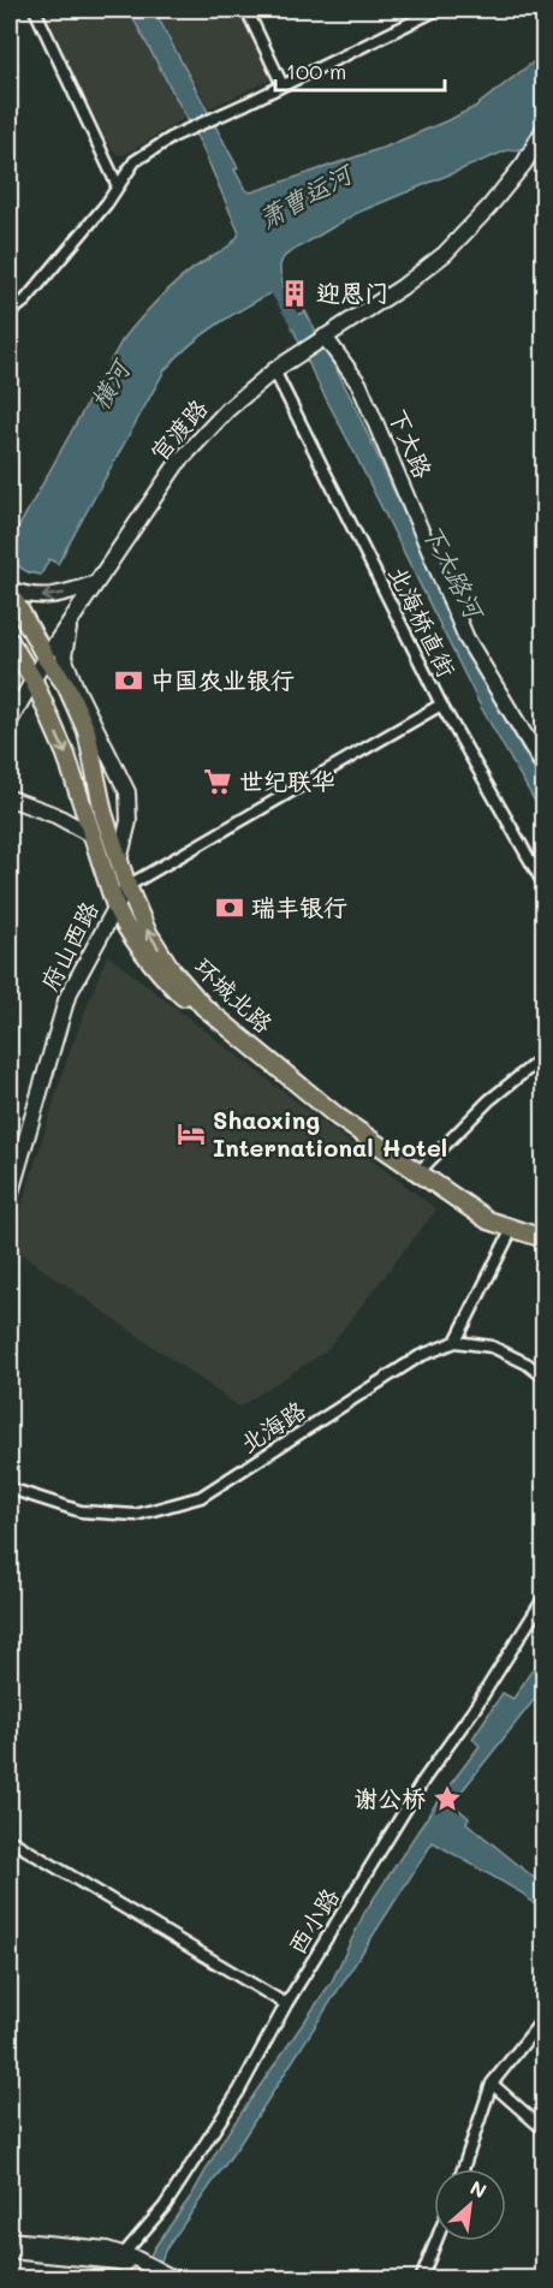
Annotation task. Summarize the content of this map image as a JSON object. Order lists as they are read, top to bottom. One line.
{"streets":{"main road":["环城北路"],"street":["官渡路","下大路","北海桥直街","府山西路","北海路","西小路"]},"crossings":[["官渡路","下大路"],["官渡路","北海桥直街"],["官渡路","环城北路"],["府山西路","环城北路"]],"water":["萧曹运河","横河","下大路河"],"places":{"building":["迎恩门"],"bank":["中国农业银行","瑞丰银行"],"supermarket":["世纪联华"],"hotel":["Shaoxing International Hotel"],"place":["谢公桥"]},"scale_bar":"100 m","north":"top right"}
